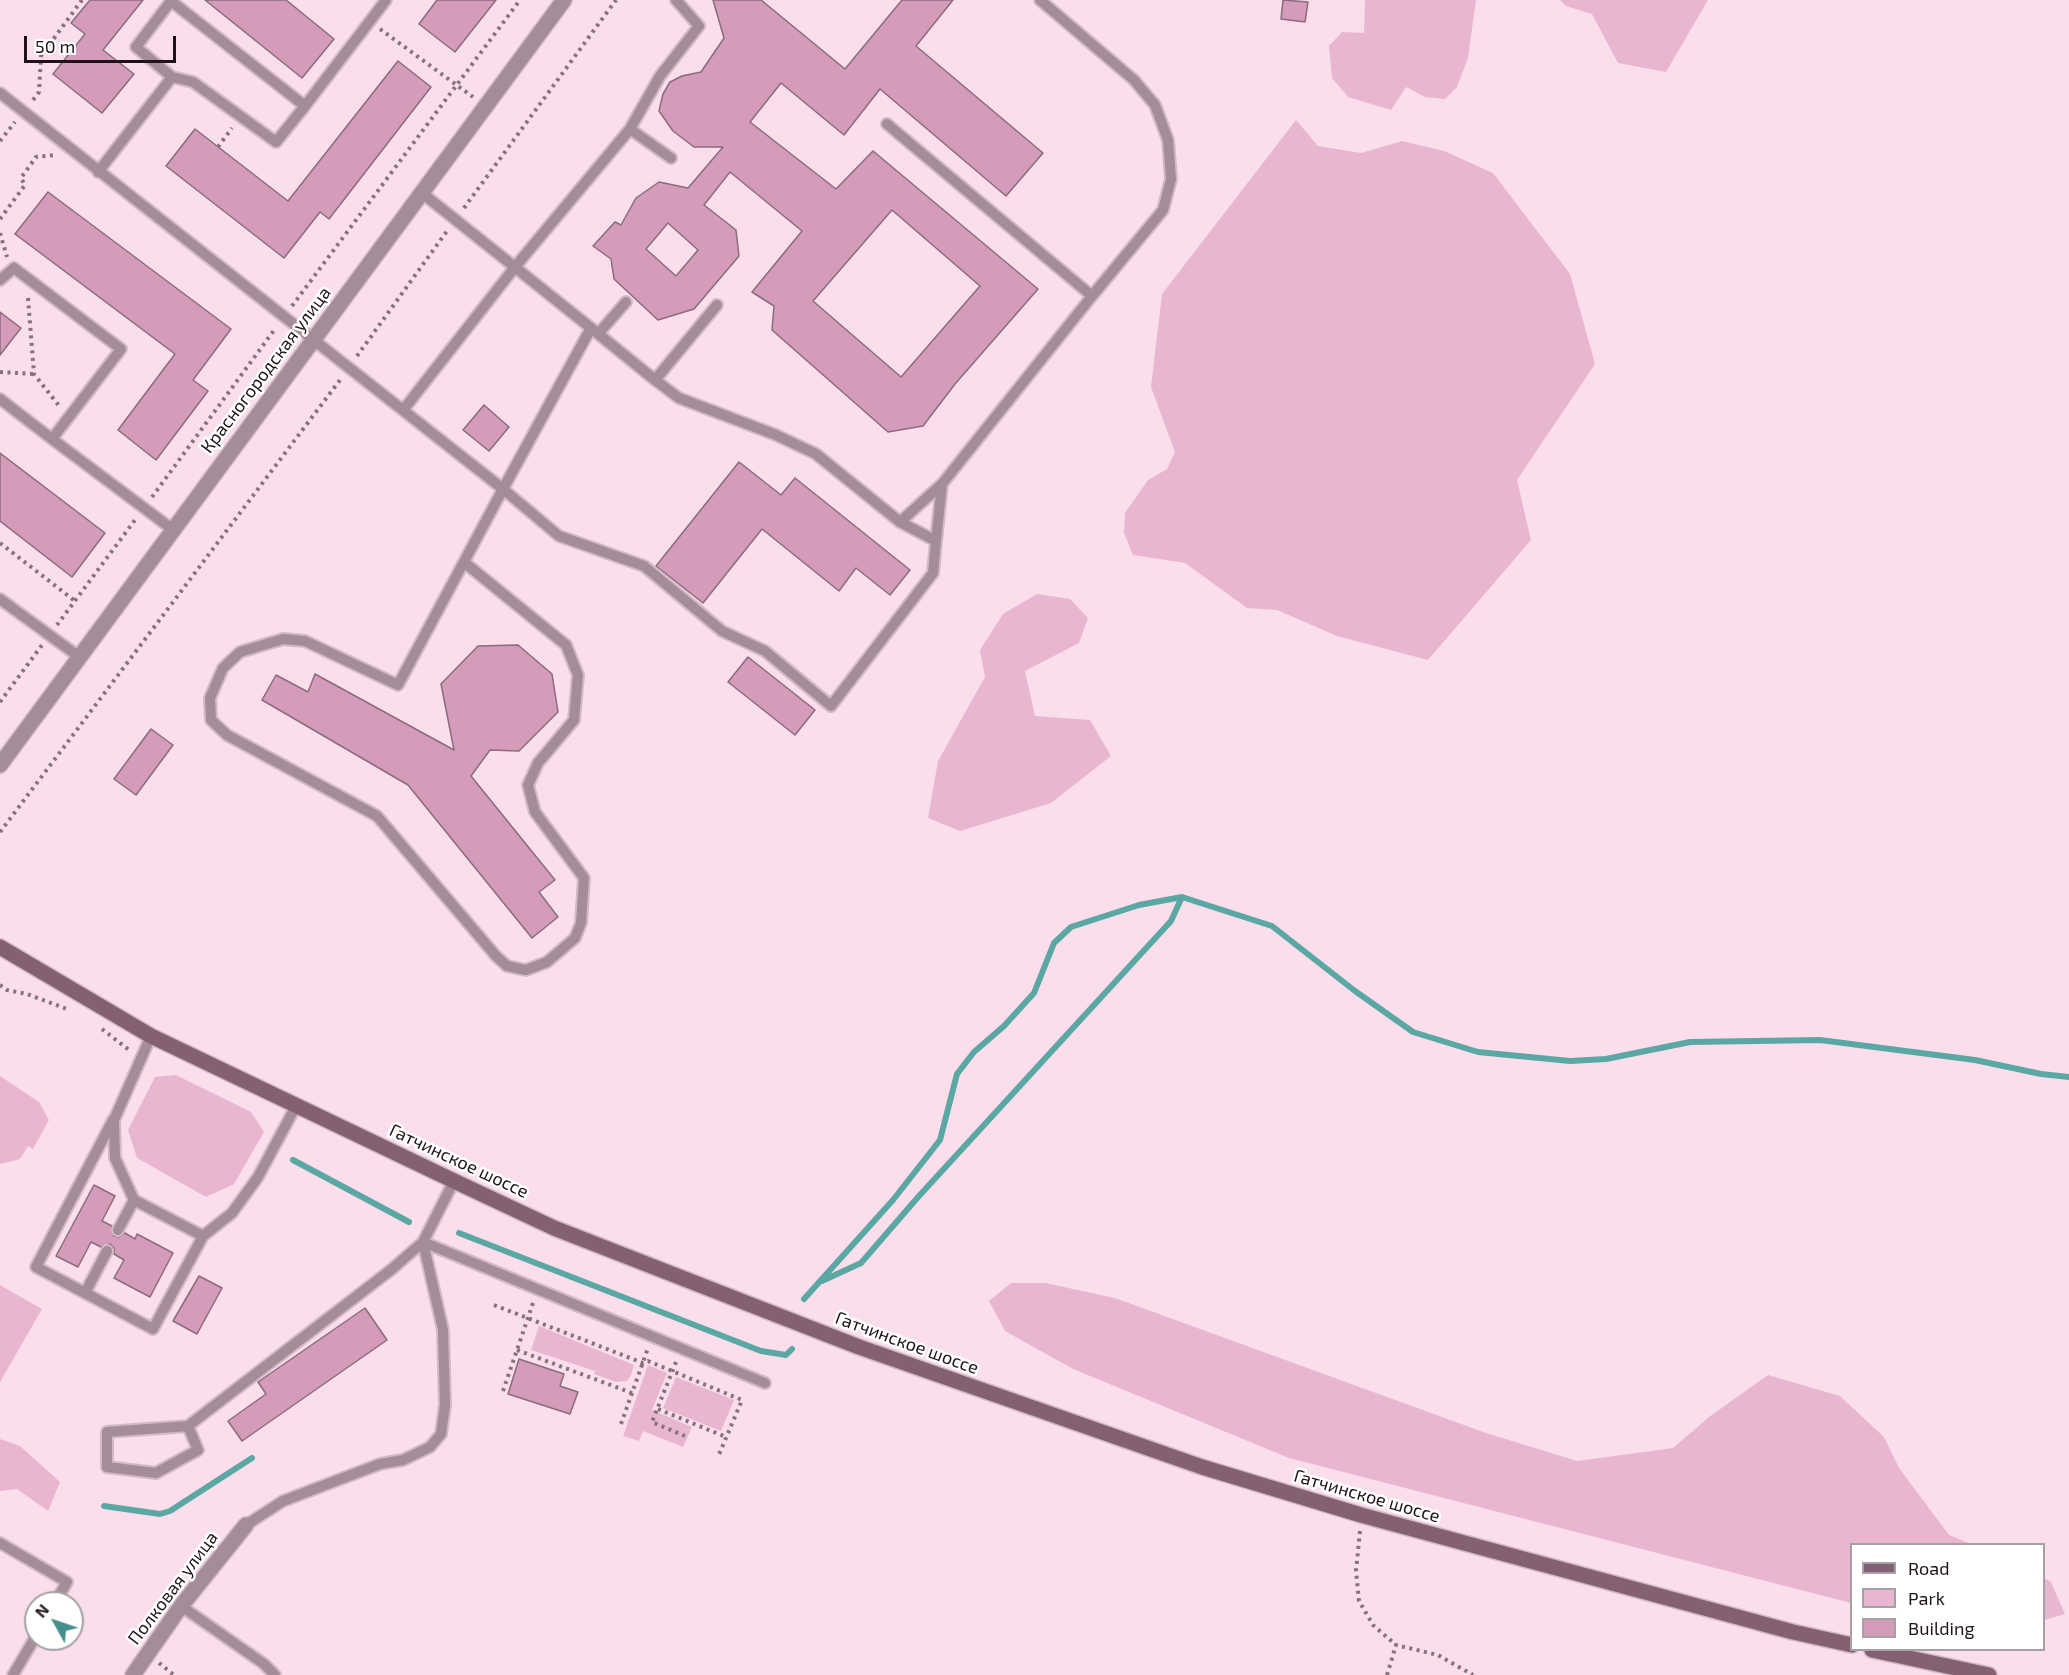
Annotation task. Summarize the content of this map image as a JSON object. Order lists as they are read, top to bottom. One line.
{"streets":{"main road":["Гатчинское шоссе"],"street":["Красногородская улица","Полковая улица"]},"legend":["Road","Park","Building"],"scale_bar":"50 m","north":"top left"}
